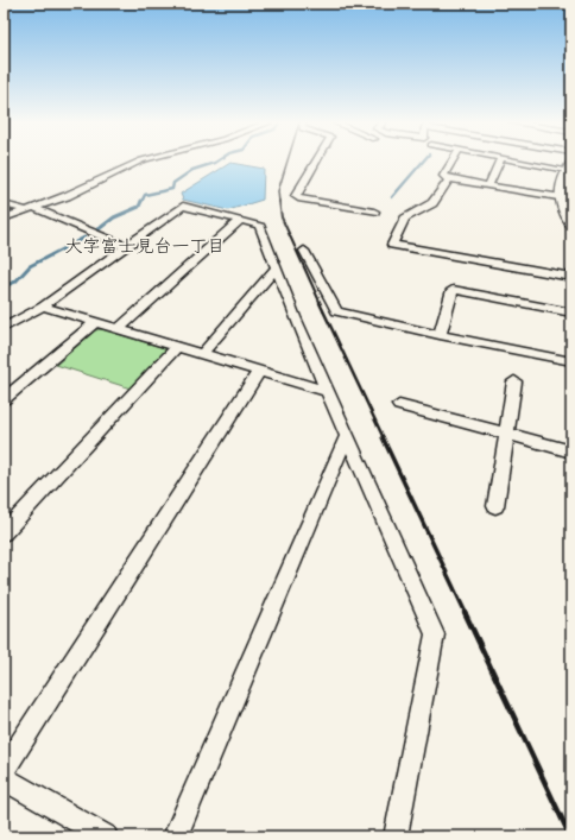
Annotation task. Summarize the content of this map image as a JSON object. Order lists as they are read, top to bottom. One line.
{"districts":["大字富士見台一丁目"]}
